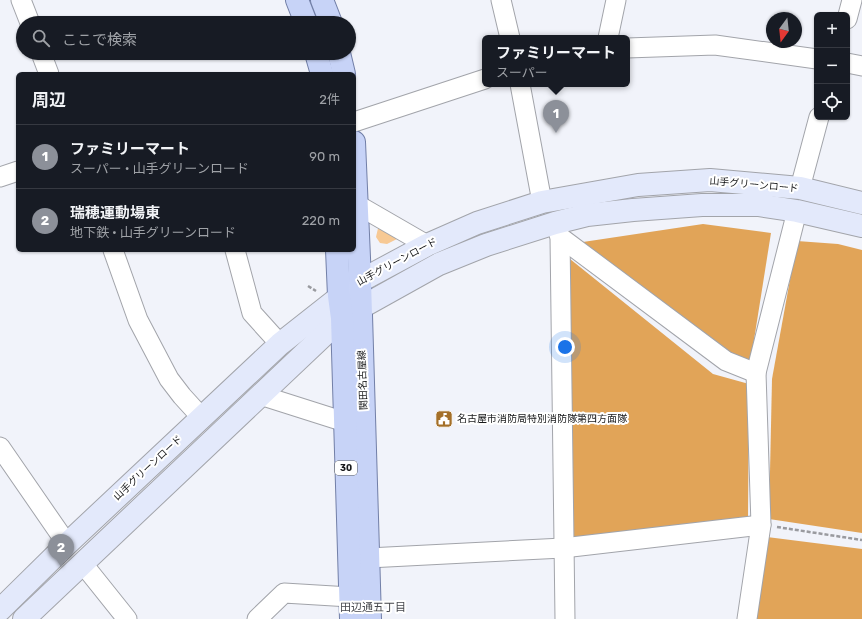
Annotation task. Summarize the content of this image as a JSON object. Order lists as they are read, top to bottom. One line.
{"streets":{"main road":["関田名古屋線","30"],"street":["山手グリーンロード"]},"crossings":[["山手グリーンロード","関田名古屋線"]],"districts":["田辺通五丁目"],"places":{"public building":["名古屋市消防局特別消防隊第四方面隊"]},"north":"bottom","page":{"map_buttons":["+","−"],"search":"ここで検索","popup":["ファミリーマート","スーパー"],"heading":["周辺","2件"],"pins":["1","2"],"list":[{"mark":"1","name":"ファミリーマート","note":"スーパー · 山手グリーンロード","value":"90 m"},{"mark":"2","name":"瑞穂運動場東","note":"地下鉄 · 山手グリーンロード","value":"220 m"}]}}
